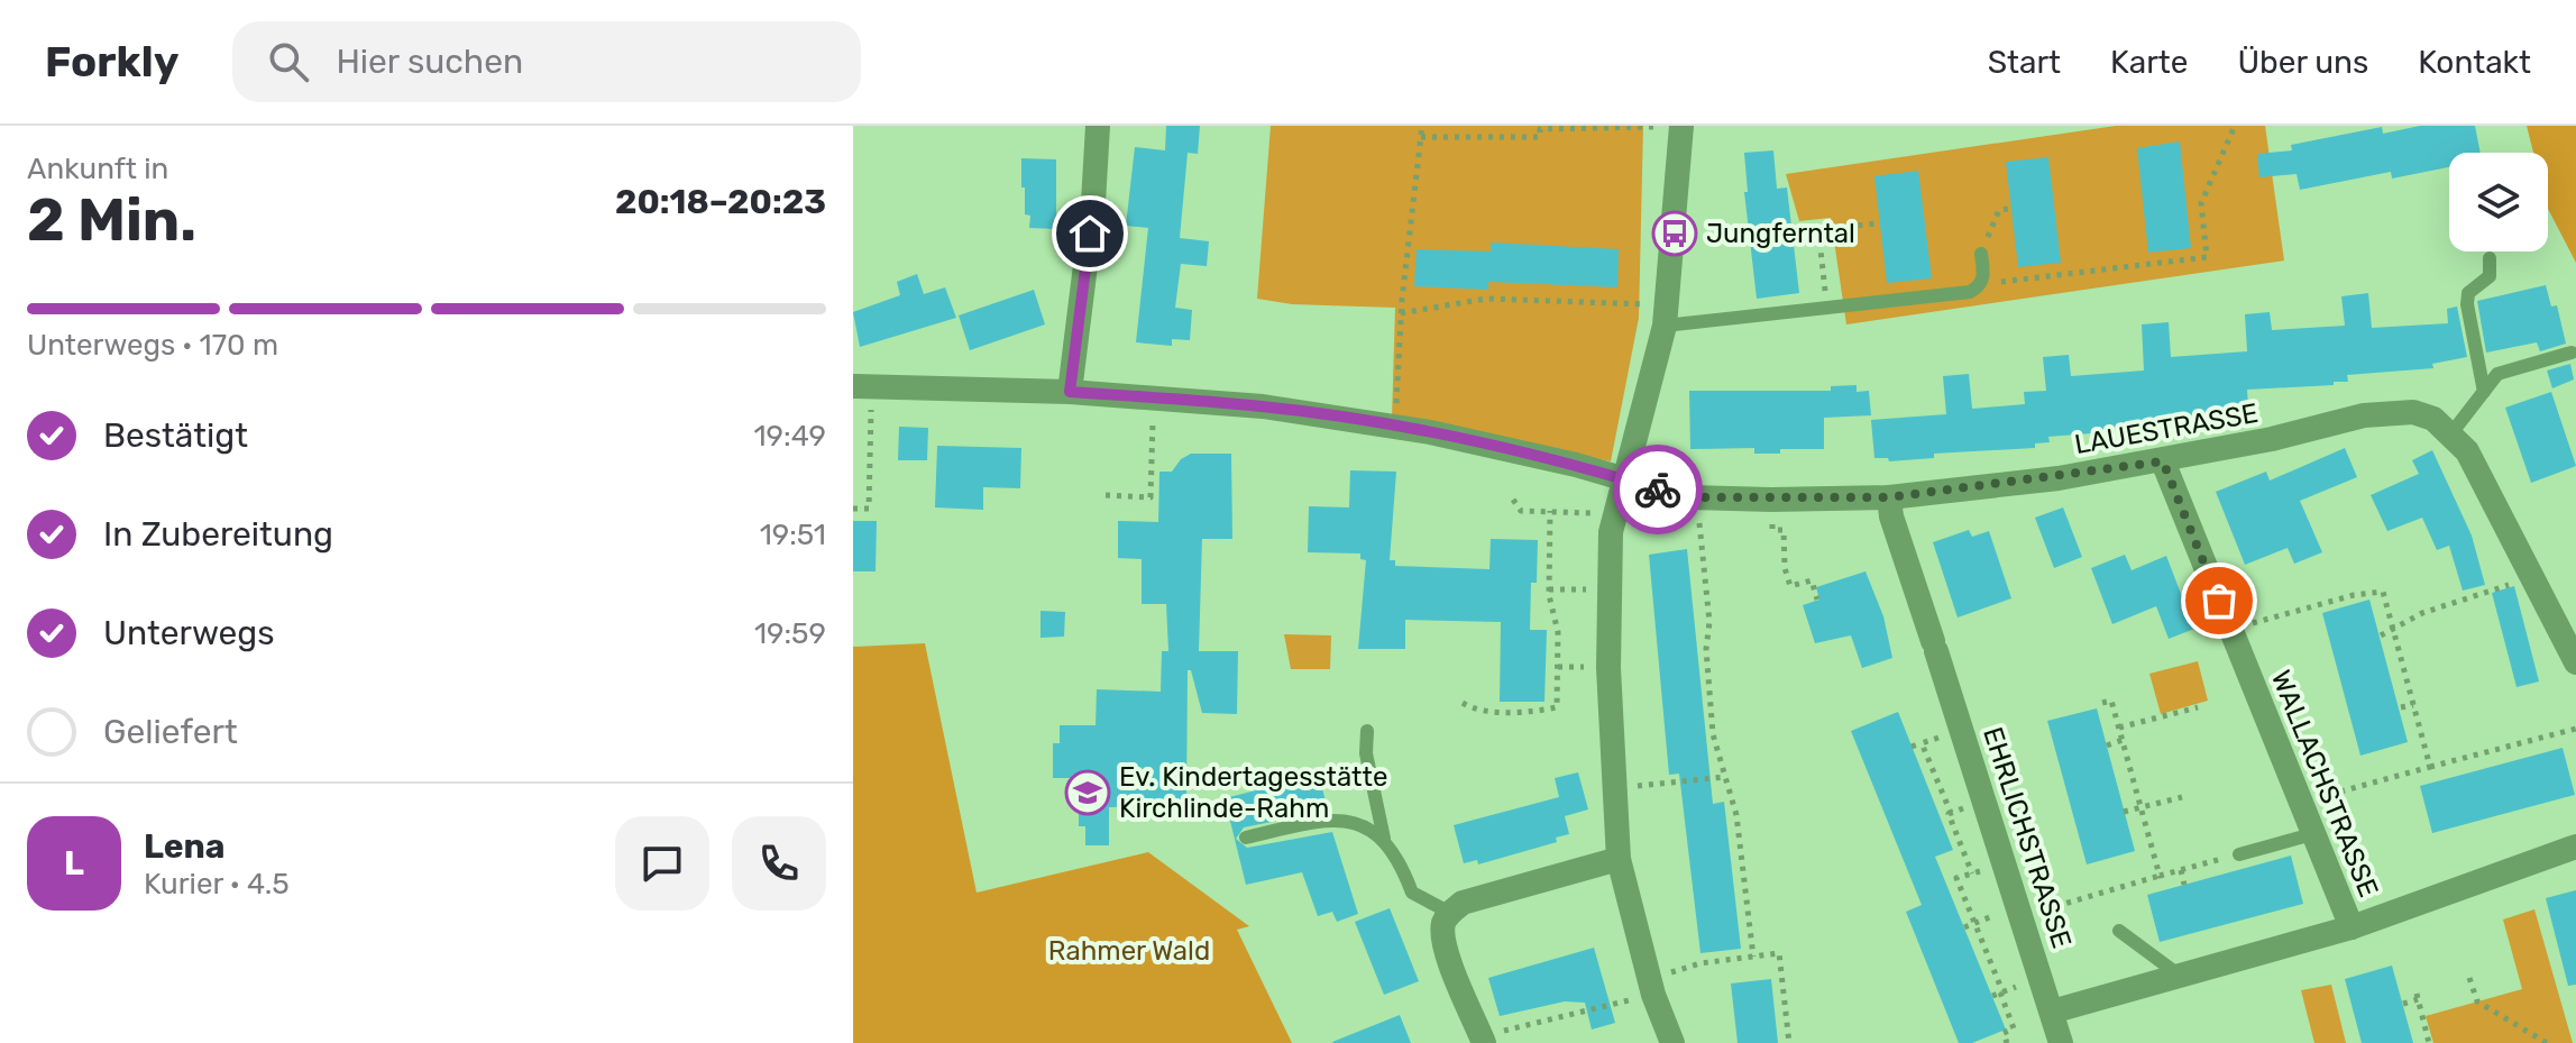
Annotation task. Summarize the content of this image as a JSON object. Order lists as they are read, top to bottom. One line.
{"streets":{"street":["LAUESTRASSE","WALLACHSTRASSE","EHRLICHSTRASSE"]},"crossings":[["LAUESTRASSE","WALLACHSTRASSE"],["LAUESTRASSE","EHRLICHSTRASSE"]],"parks":["Rahmer Wald"],"places":{"bus stop":["Jungferntal"],"school or university":["Ev. Kindertagesstätte Kirchlinde-Rahm"]},"page":{"header":"Forkly","search":"Hier suchen","nav":["Start","Karte","Über uns","Kontakt"],"heading":["2 Min.","Ankunft in","20:18–20:23"],"panel":["Lena","Kurier · 4.5"],"bar":"Unterwegs · 170 m","list":[["Bestätigt","19:49"],["In Zubereitung","19:51"],["Unterwegs","19:59"],"Geliefert"],"round":"L"}}
